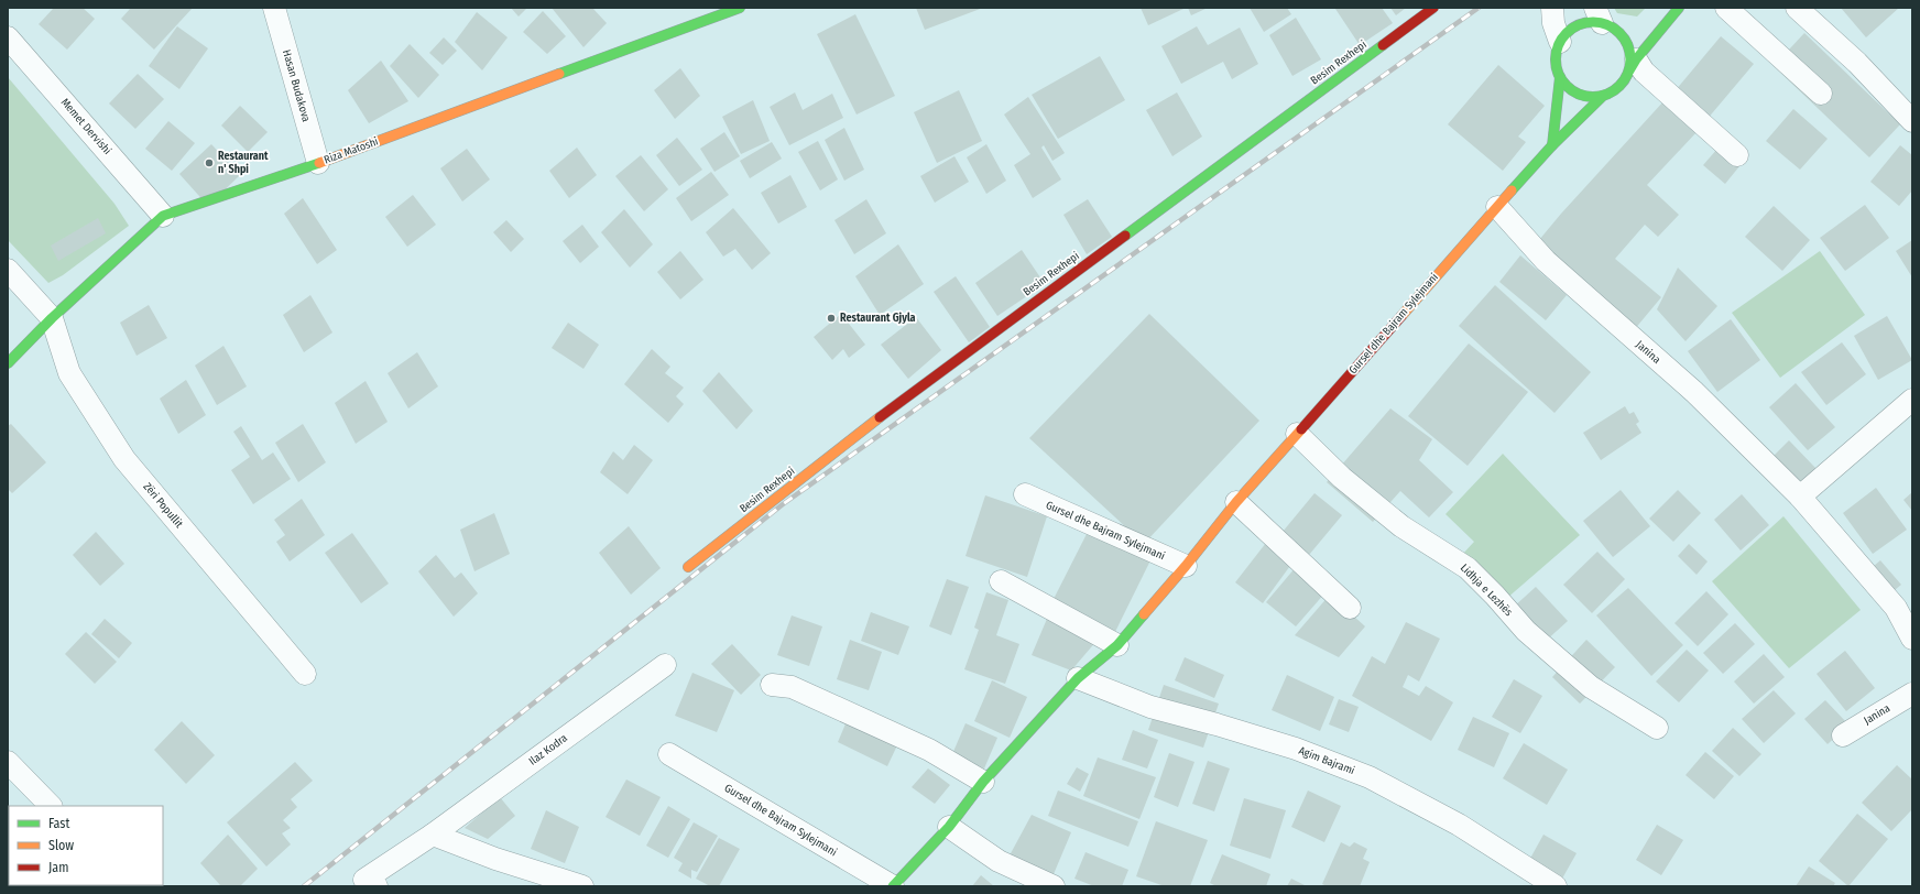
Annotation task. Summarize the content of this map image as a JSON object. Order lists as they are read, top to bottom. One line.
{"streets":{"street":["Besim Rexhepi","Hasan Budakova","Memet Dervishi","Riza Matoshi","Gursel dhe Bajram Sylejmani","Janina","Zëri Popullit","Lidhja e Lezhës","Ilaz Kodra","Agim Bajrami"]},"crossings":[["Hasan Budakova","Riza Matoshi"],["Memet Dervishi","Riza Matoshi"],["Riza Matoshi","Zëri Popullit"],["Gursel dhe Bajram Sylejmani","Janina"],["Gursel dhe Bajram Sylejmani","Lidhja e Lezhës"],["Gursel dhe Bajram Sylejmani","Agim Bajrami"]],"places":["Restaurant n' Shpi","Restaurant Gjyla"],"legend":["Fast","Slow","Jam"]}
